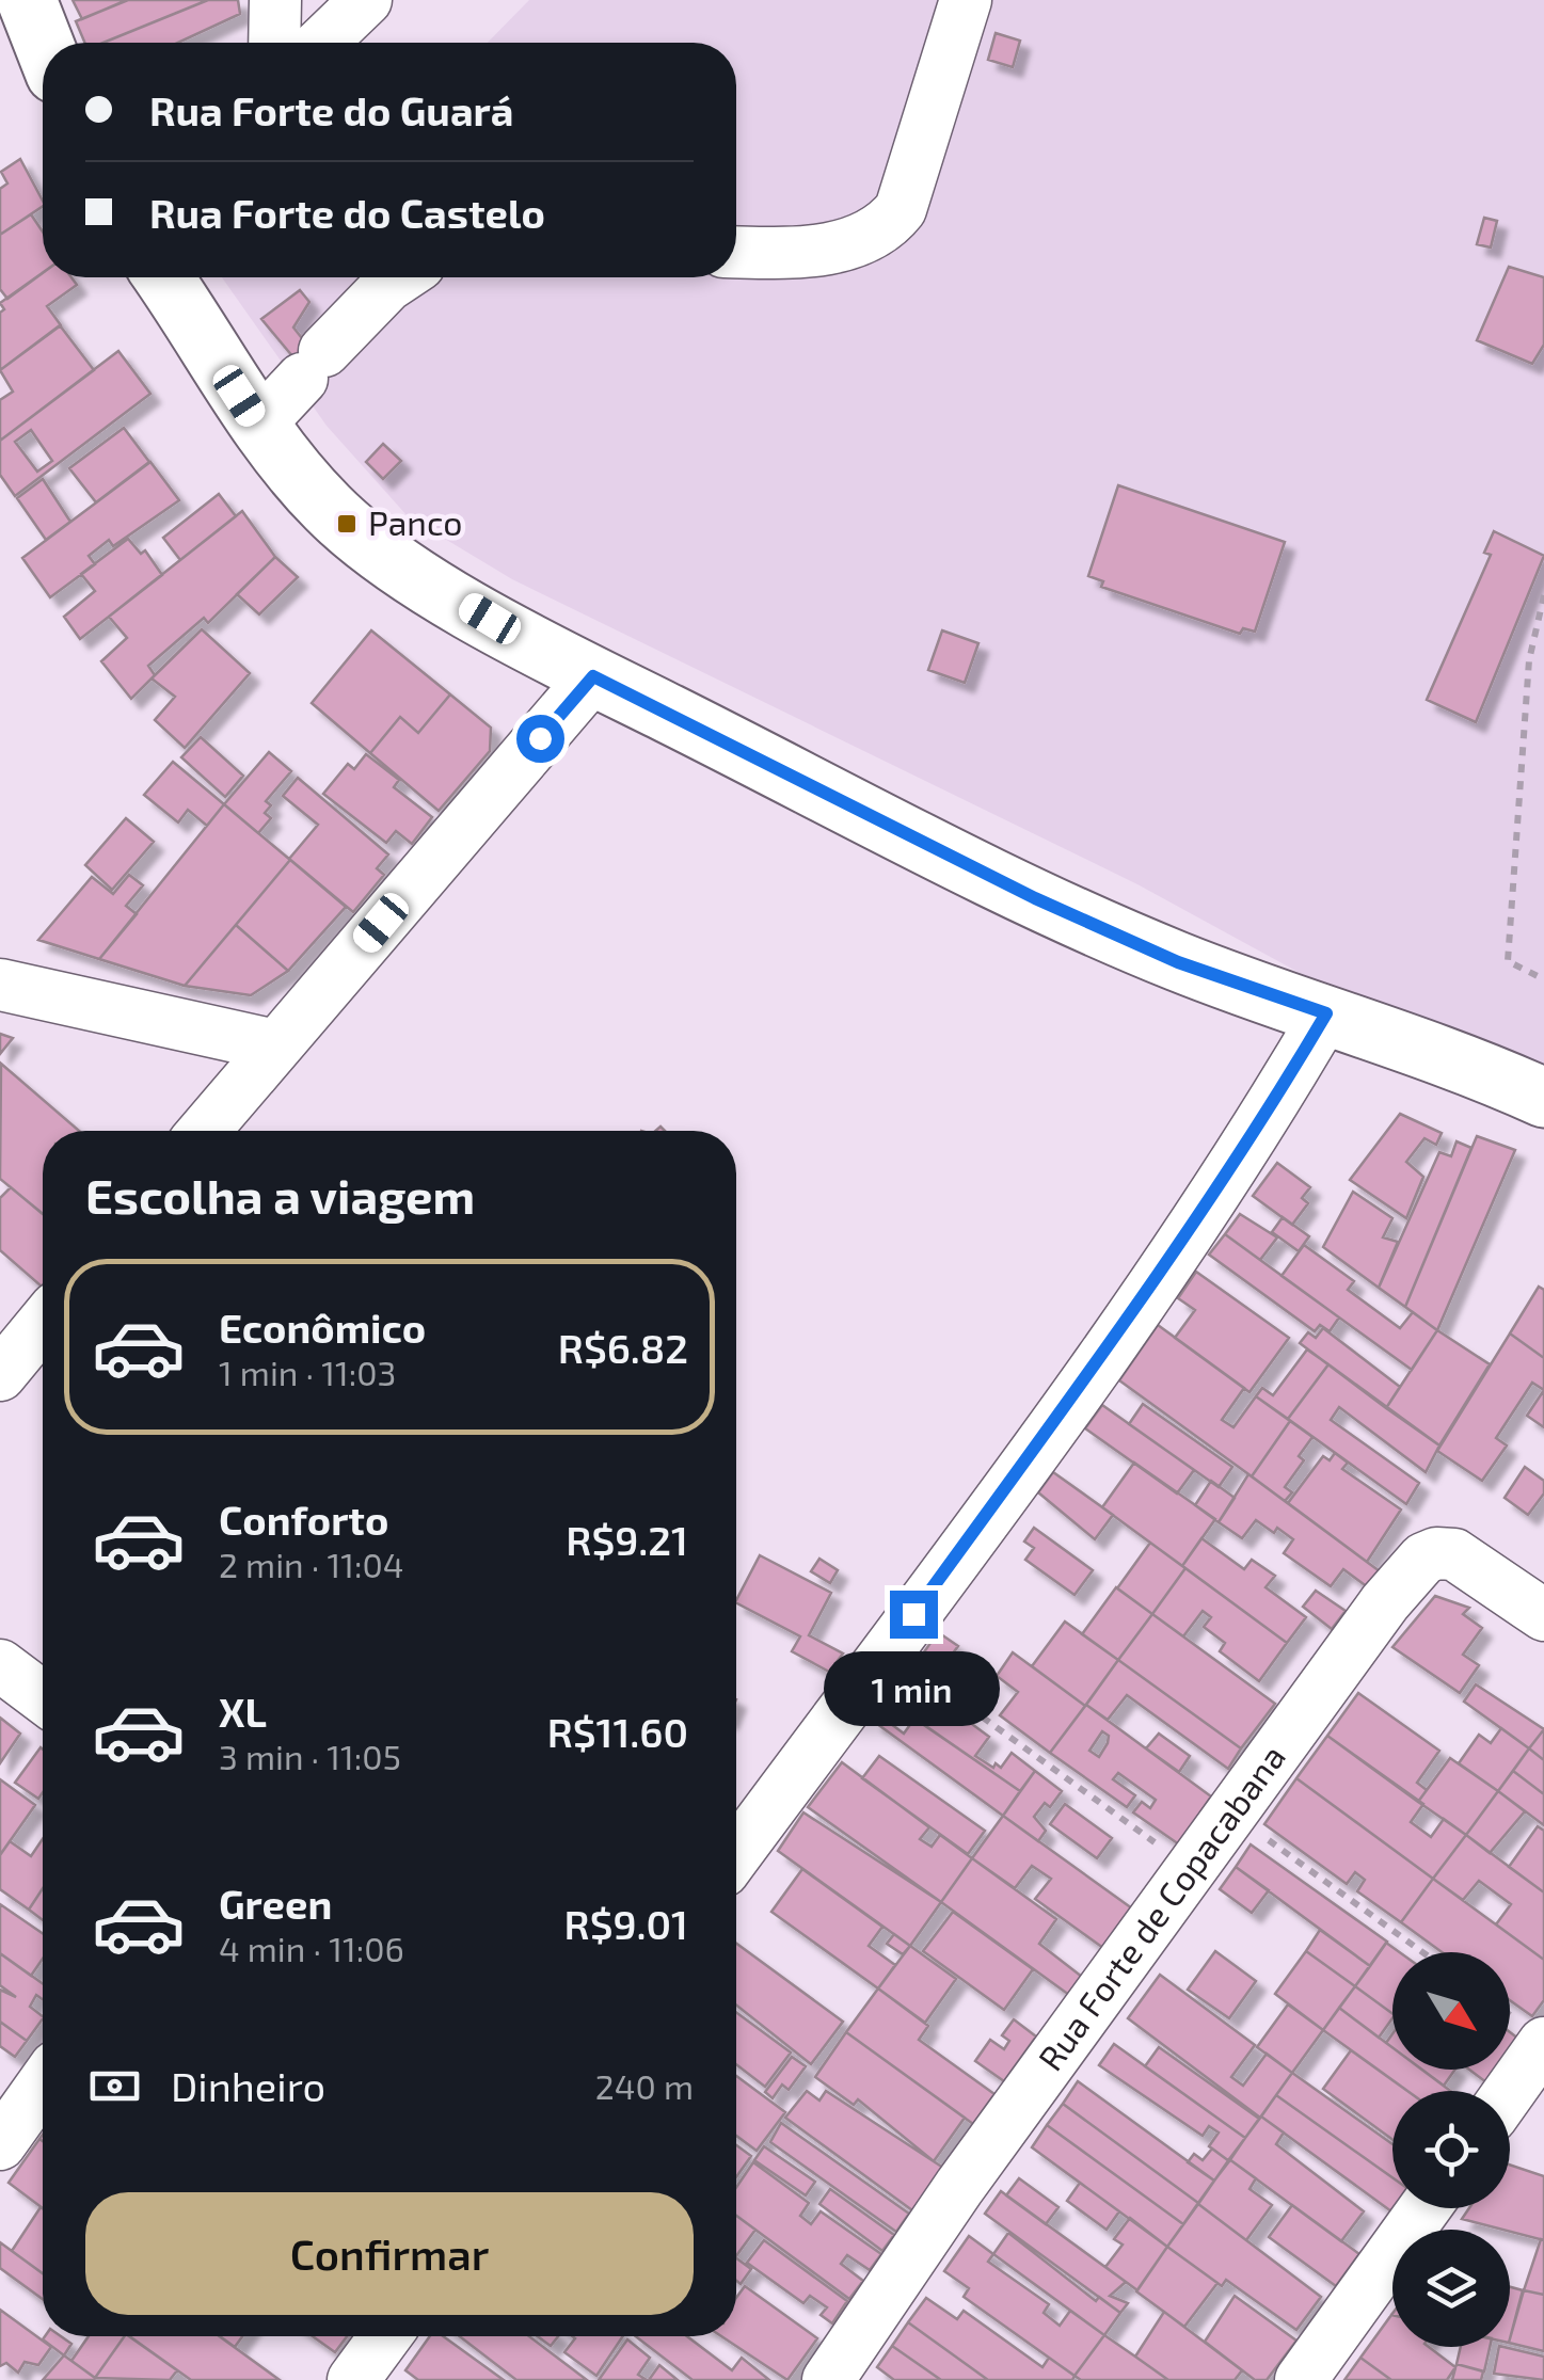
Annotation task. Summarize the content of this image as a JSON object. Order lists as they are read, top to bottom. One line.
{"streets":{"street":["Rua Forte de Copacabana"]},"places":{"transit":["Panco"]},"north":"bottom right","page":{"banner":["Rua Forte do Guará","Rua Forte do Castelo"],"heading":"Escolha a viagem","list":[{"name":"Econômico","note":"1 min · 11:03","value":"R$6.82"},{"name":"Conforto","note":"2 min · 11:04","value":"R$9.21"},{"name":"XL","note":"3 min · 11:05","value":"R$11.60"},{"name":"Green","note":"4 min · 11:06","value":"R$9.01"}],"bubble":"1 min","pay":["Dinheiro","240 m"],"buttons":"Confirmar"}}
